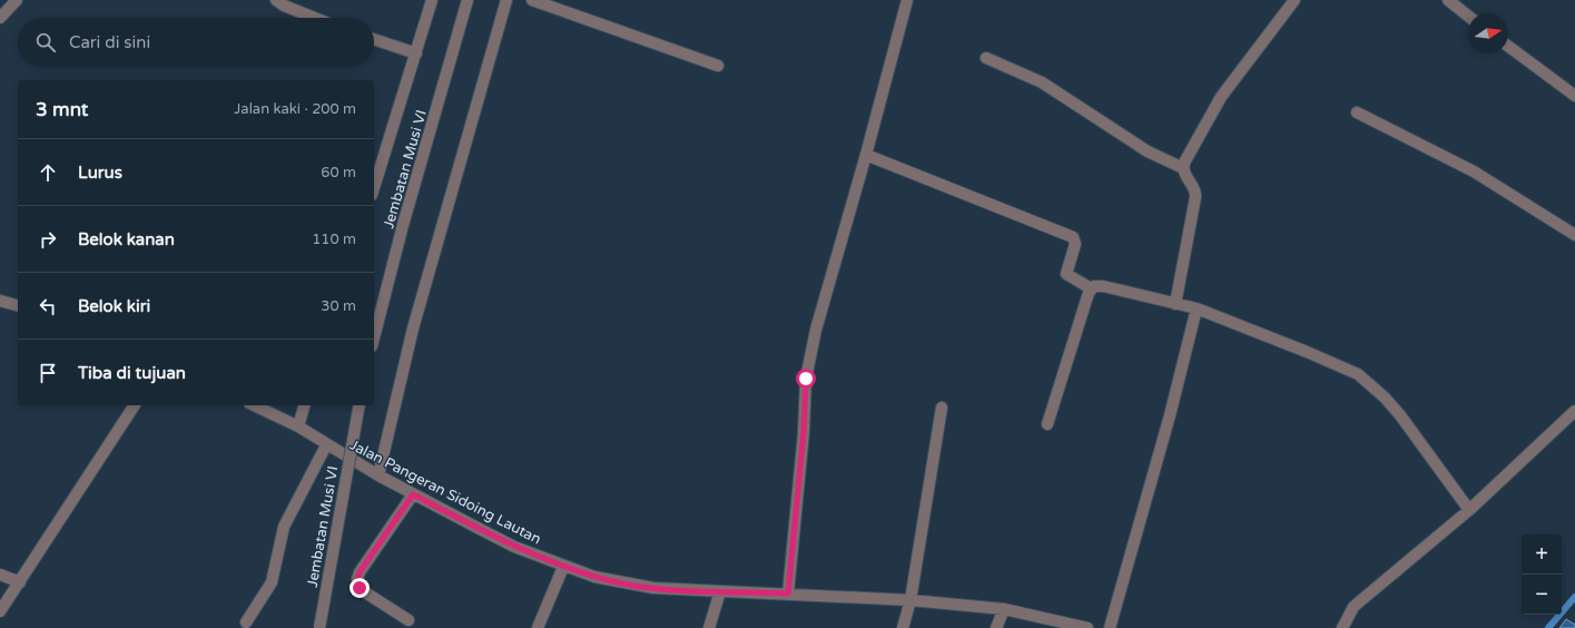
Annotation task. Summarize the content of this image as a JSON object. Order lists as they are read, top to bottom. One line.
{"streets":{"street":["Jembatan Musi VI","Jalan Pangeran Sidoing Lautan"]},"north":"right","page":{"search":"Cari di sini","heading":["3 mnt","Jalan kaki · 200 m"],"list":[["Lurus","60 m"],["Belok kanan","110 m"],["Belok kiri","30 m"],"Tiba di tujuan"],"map_buttons":["+","−"]}}
